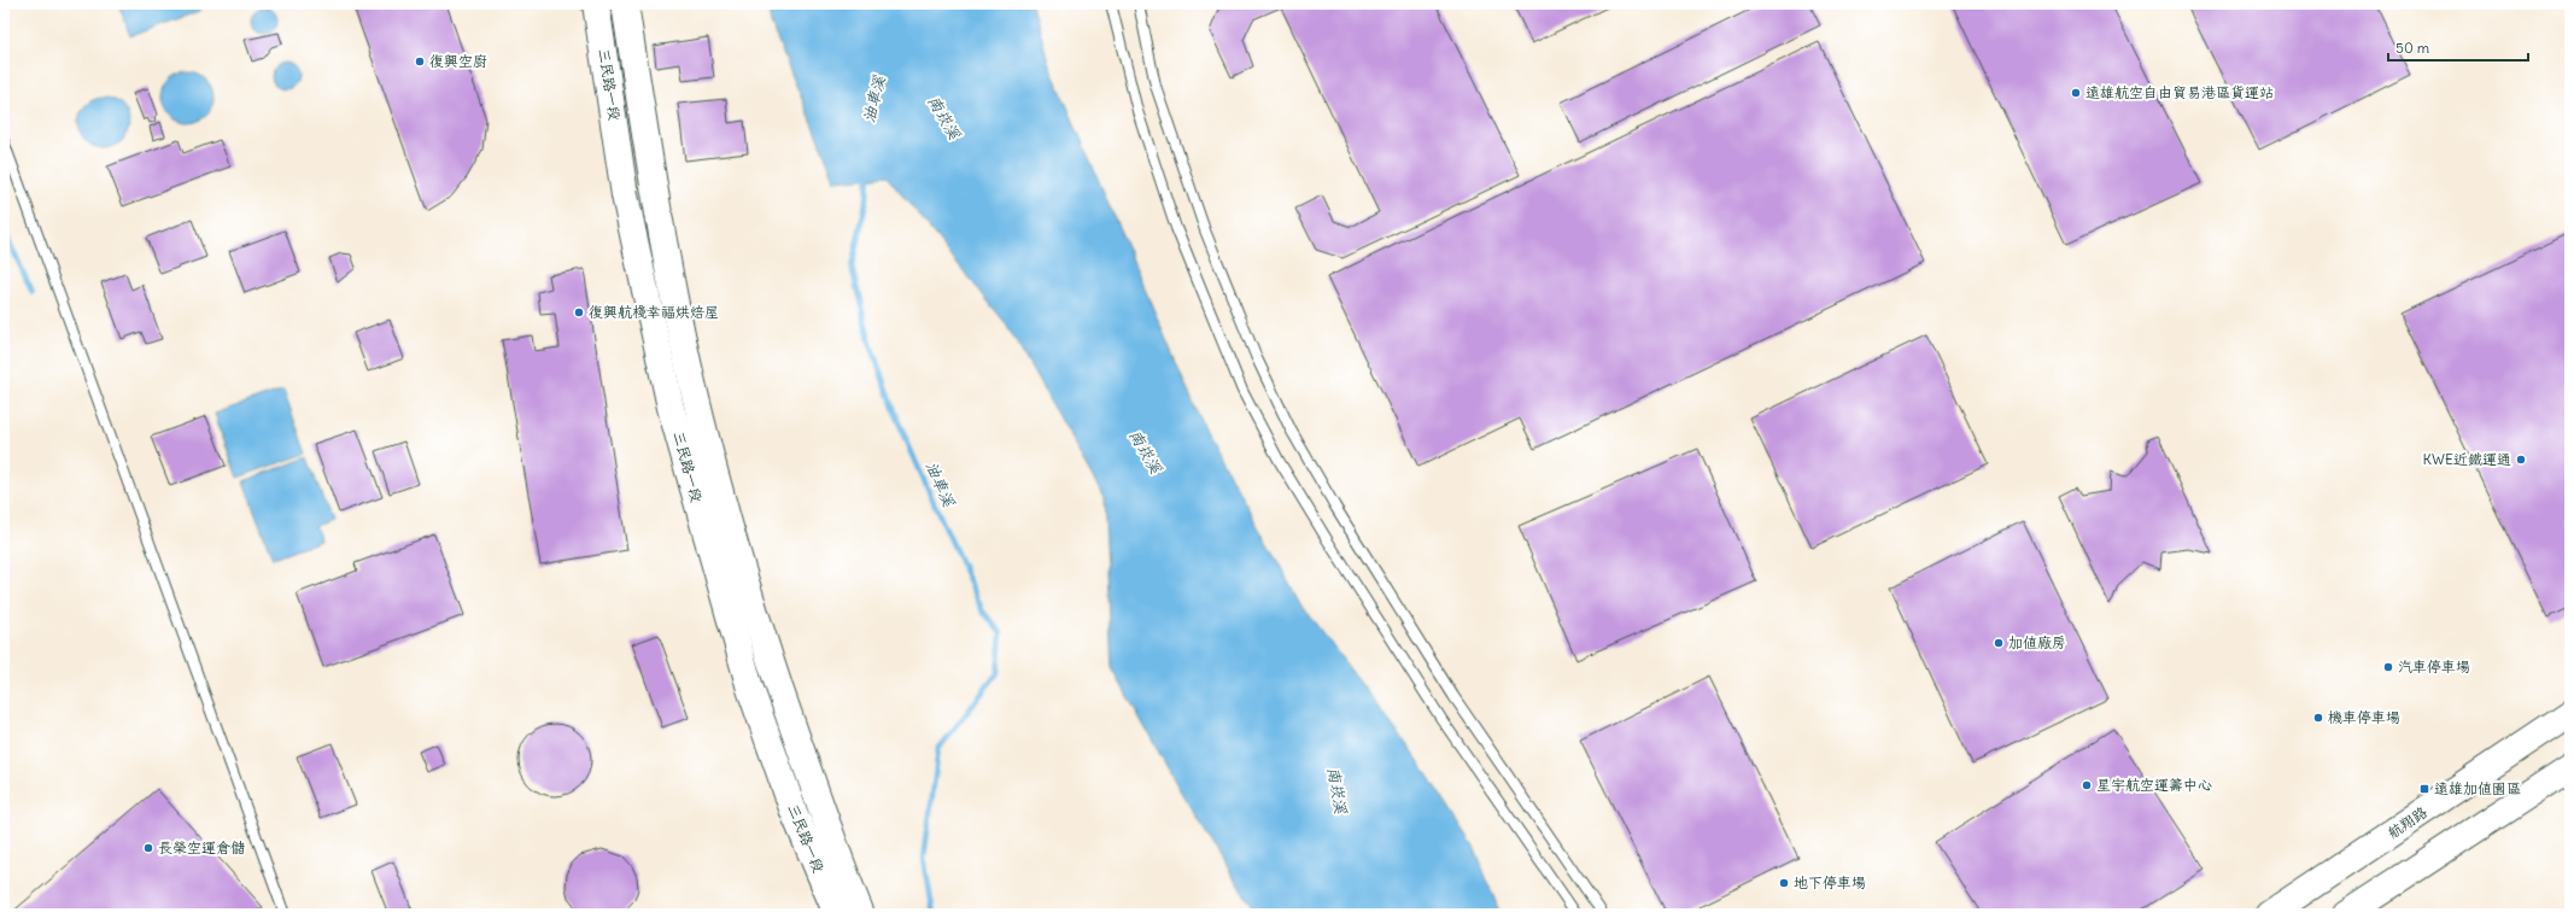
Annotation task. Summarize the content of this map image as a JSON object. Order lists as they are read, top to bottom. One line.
{"streets":{"main road":["三民路一段","航翔路"]},"water":["油車溪","南崁溪"],"places":{"other":["復興空廚","遠雄航空自由貿易港區貨運站","復興航棧幸福烘焙屋","KWE近鐵運通","加值廠房","汽車停車場","機車停車場","星宇航空運籌中心","長榮空運倉儲","地下停車場"],"transit":["遠雄加值園區"]},"scale_bar":"50 m"}
